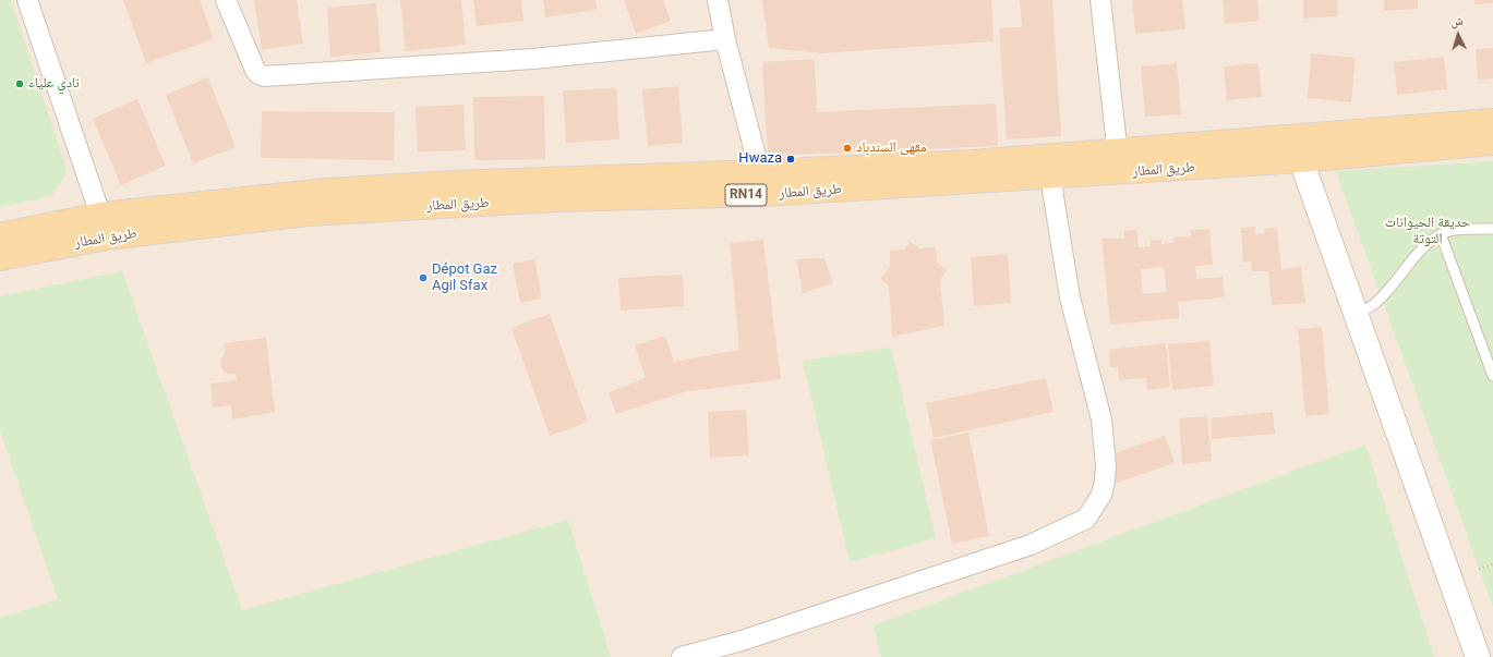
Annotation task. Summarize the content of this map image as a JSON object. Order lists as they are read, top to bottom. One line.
{"streets":{"main road":["طريق المطار","RN14"]},"parks":["حديقة الحيوانات التوتة"],"places":["نادي علياء","مقهى السندباد","Hwaza","Dépot Gaz Agil Sfax"],"north":"top"}
